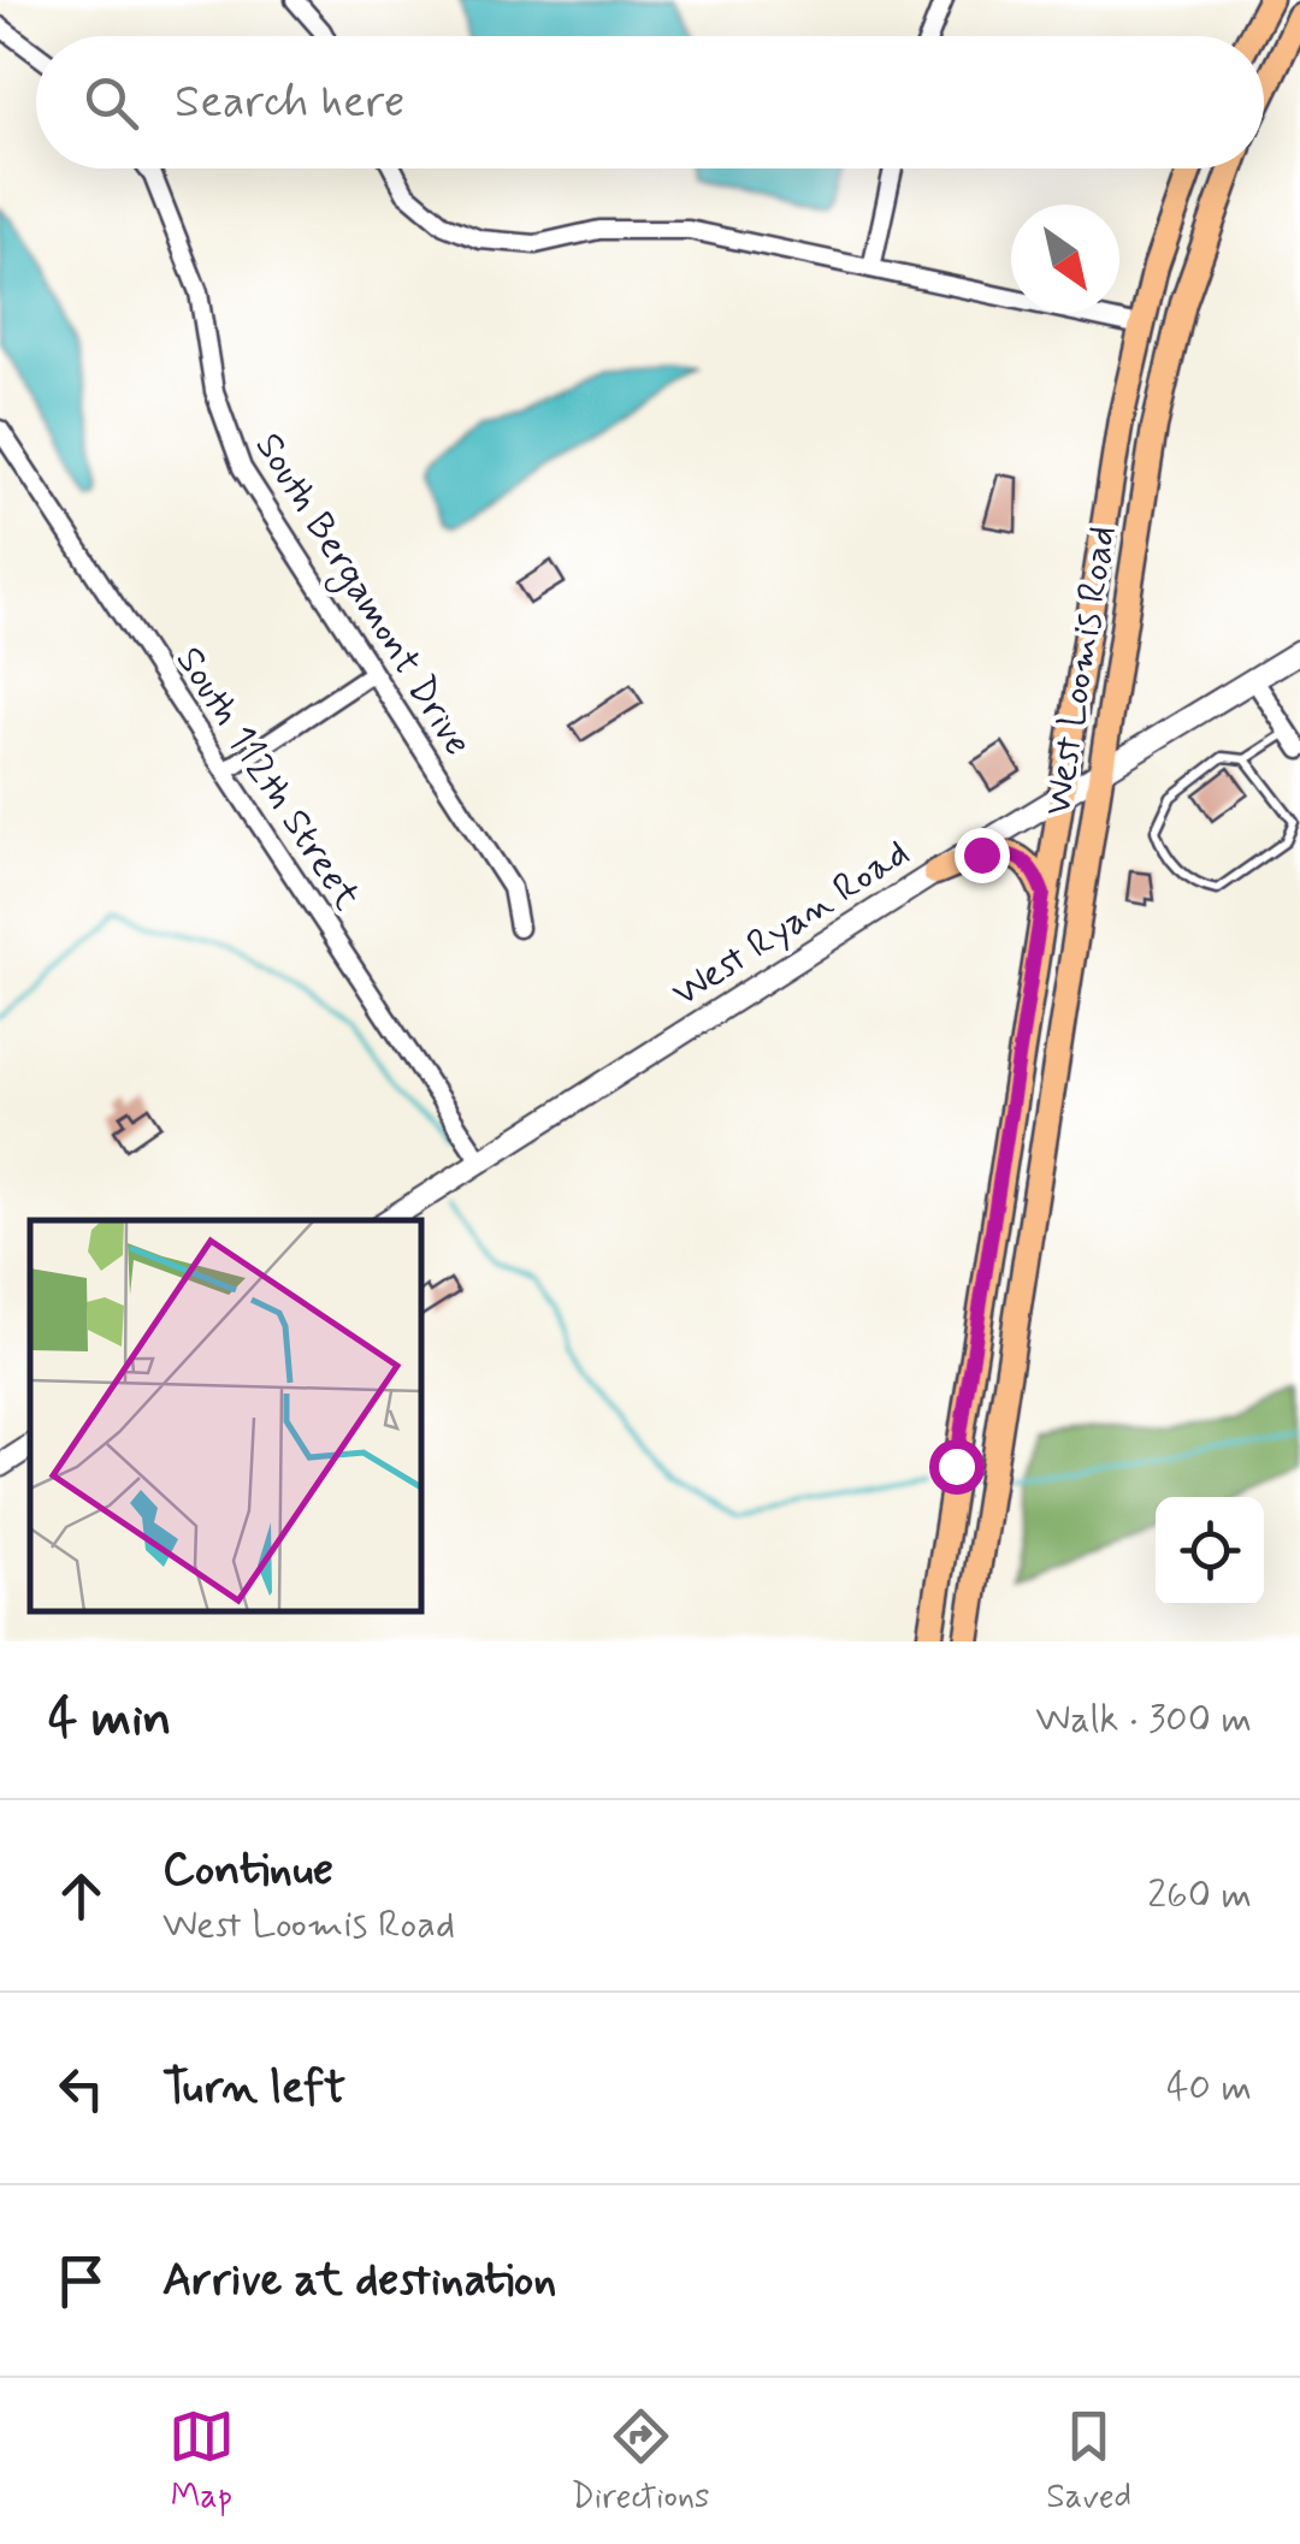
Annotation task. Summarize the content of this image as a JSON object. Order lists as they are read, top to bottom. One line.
{"streets":{"main road":["West Loomis Road"],"street":["South Bergamont Drive","South 112th Street","West Ryan Road"]},"crossings":[["West Loomis Road","West Ryan Road"],["South 112th Street","West Ryan Road"]],"north":"bottom right","page":{"search":"Search here","heading":["4 min","Walk · 300 m"],"list":[["Continue","West Loomis Road","260 m"],["Turn left","40 m"],"Arrive at destination"],"nav":["Map","Directions","Saved"]}}
